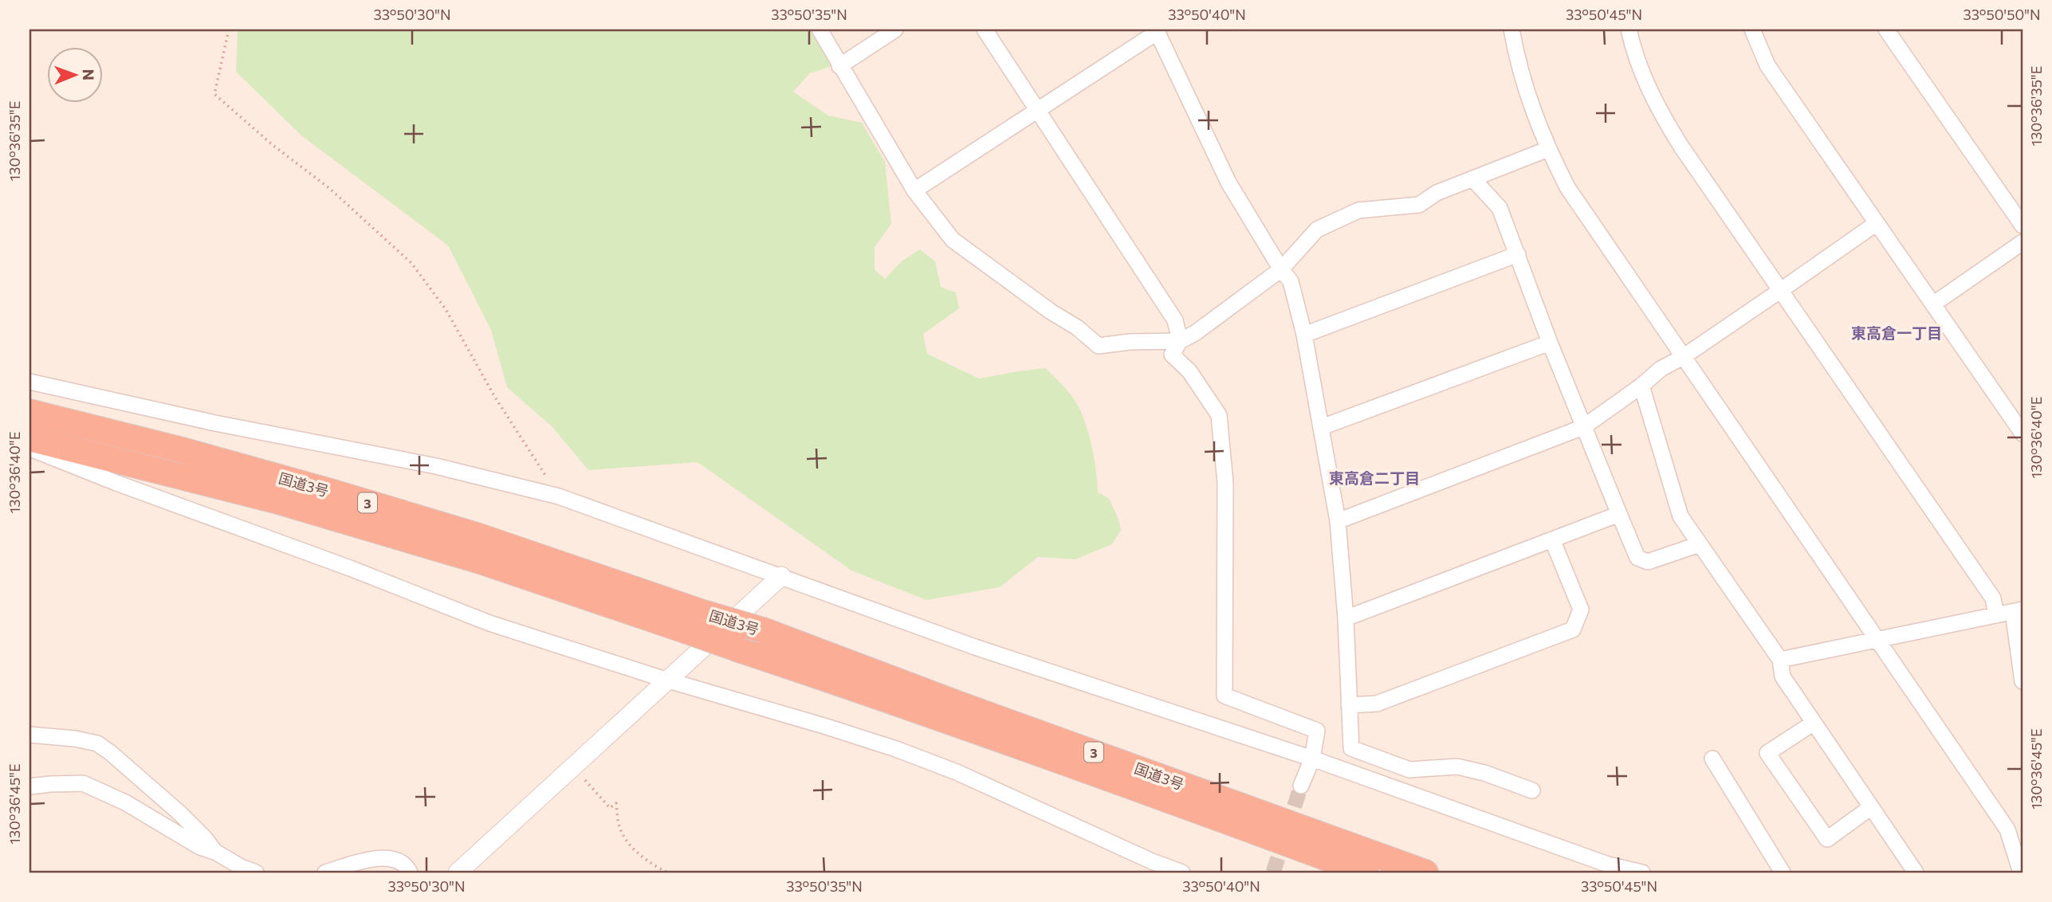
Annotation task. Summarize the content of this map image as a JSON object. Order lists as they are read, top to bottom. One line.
{"streets":{"highway":["国道3号","3"]},"districts":["東高倉一丁目","東高倉二丁目"],"north":"right","coordinates":["33°50'30\"N","33°50'35\"N","33°50'40\"N","33°50'45\"N","33°50'50\"N","130°36'35\"E","130°36'40\"E","130°36'45\"E"]}
